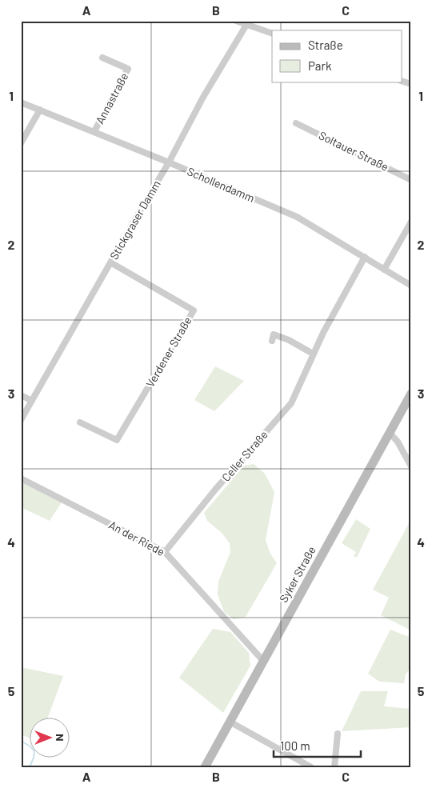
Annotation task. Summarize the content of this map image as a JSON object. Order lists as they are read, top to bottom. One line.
{"streets":{"main road":["Syker Straße"],"street":["Annastraße","Soltauer Straße","Schollendamm","Stickgraser Damm","Verdener Straße","Celler Straße","An der Riede"]},"crossings":[["Annastraße","Schollendamm"],["Schollendamm","Stickgraser Damm"],["Schollendamm","Celler Straße"],["Stickgraser Damm","Verdener Straße"],["Celler Straße","An der Riede"],["An der Riede","Syker Straße"]],"legend":["Straße","Park"],"scale_bar":"100 m","north":"right","grid":{"columns":["A","B","C"],"rows":["1","2","3","4","5"]}}
